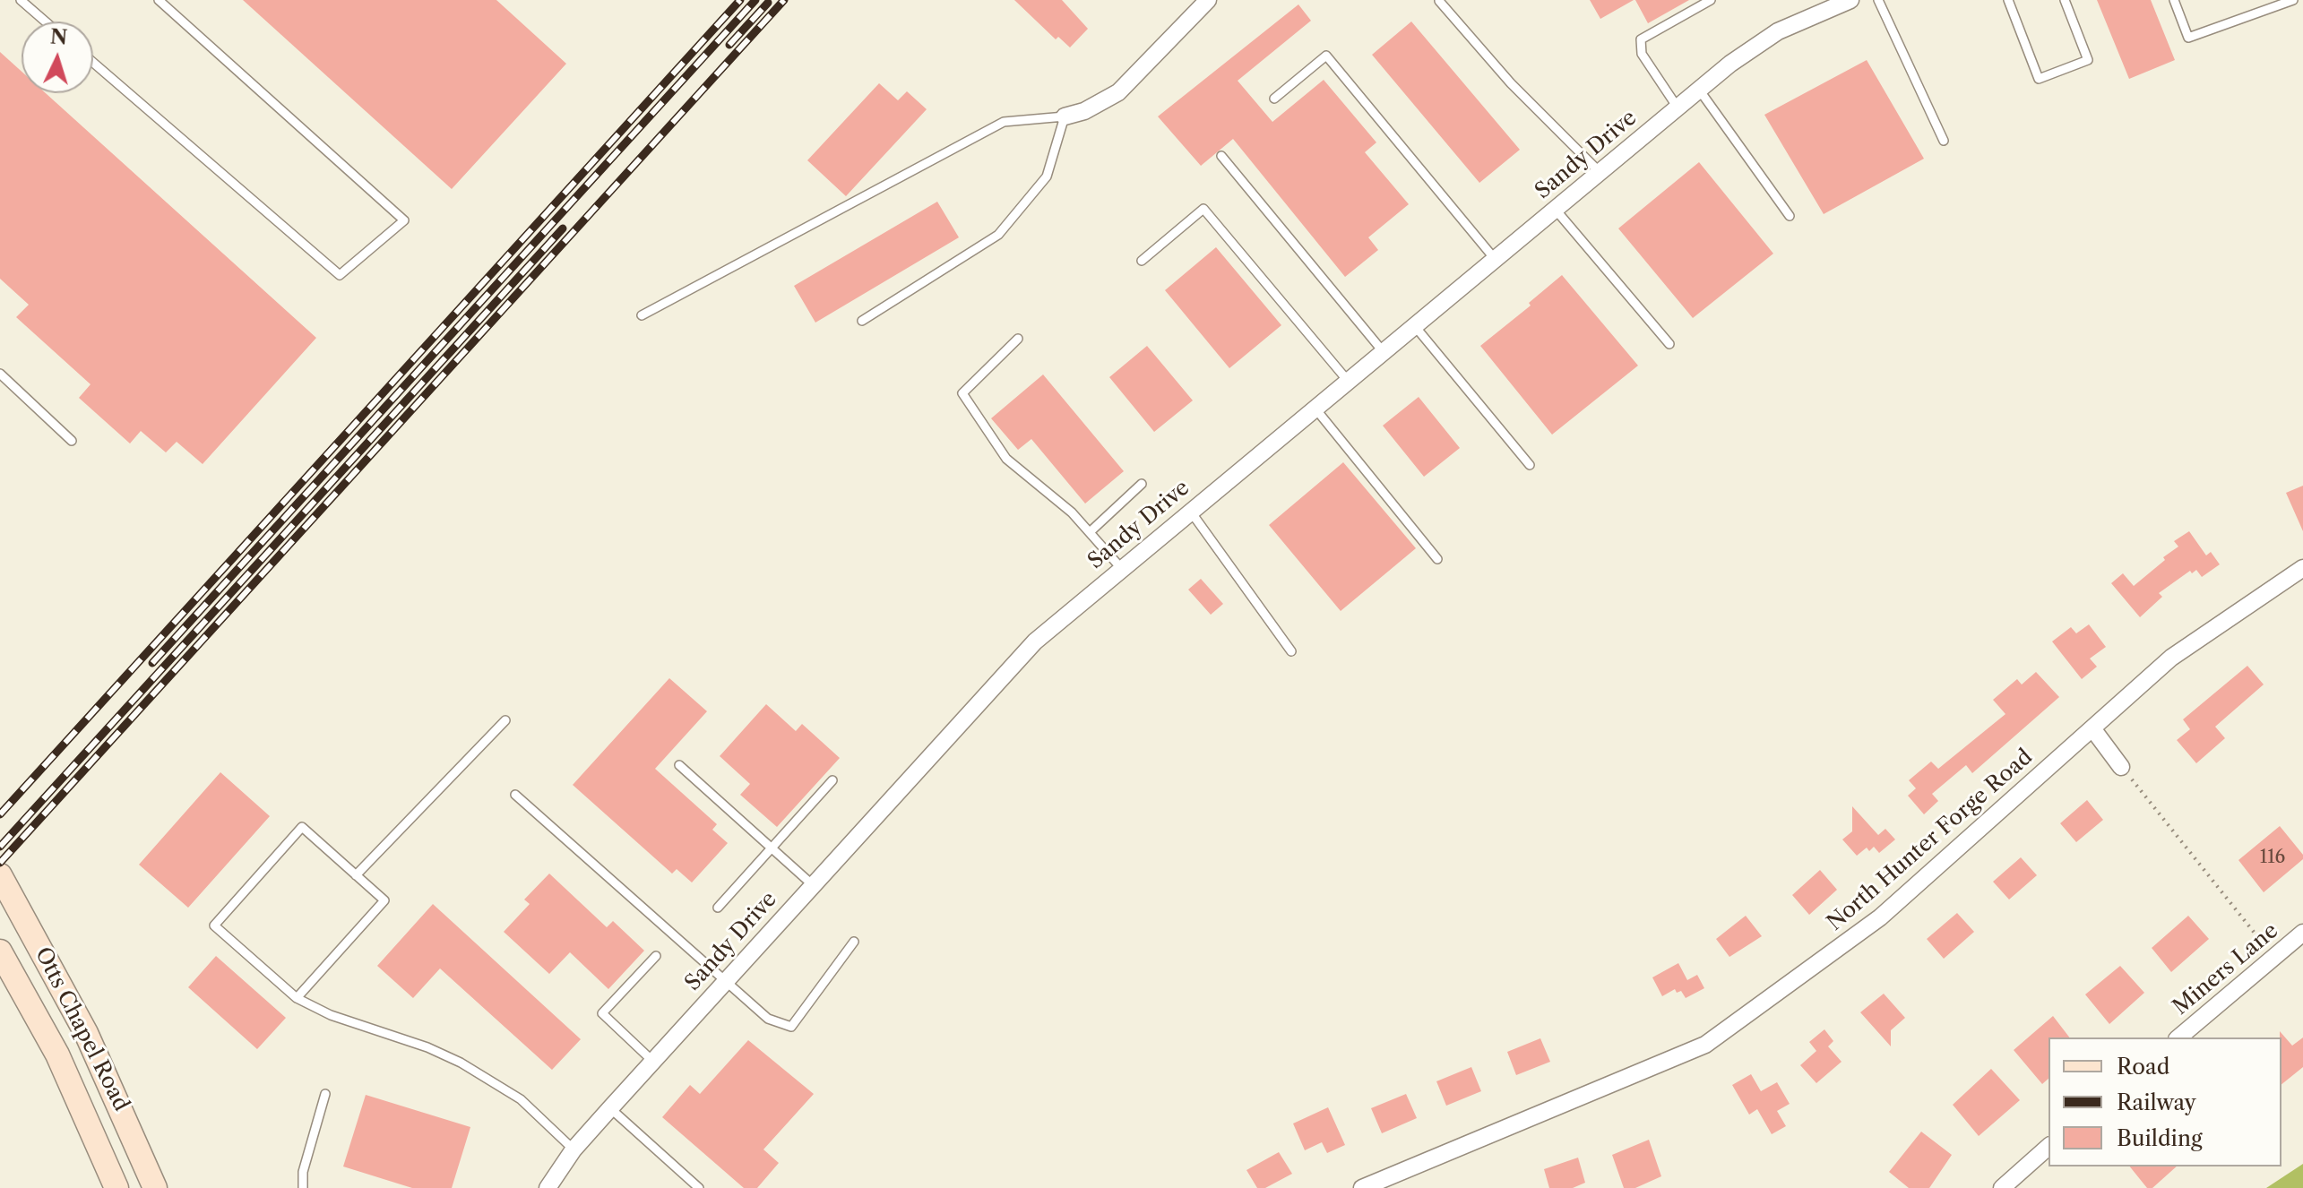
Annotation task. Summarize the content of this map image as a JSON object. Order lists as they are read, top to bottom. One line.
{"streets":{"main road":["Otts Chapel Road"],"street":["Sandy Drive","North Hunter Forge Road","Miners Lane"]},"house_numbers":["116"],"legend":["Road","Railway","Building"],"north":"top"}
